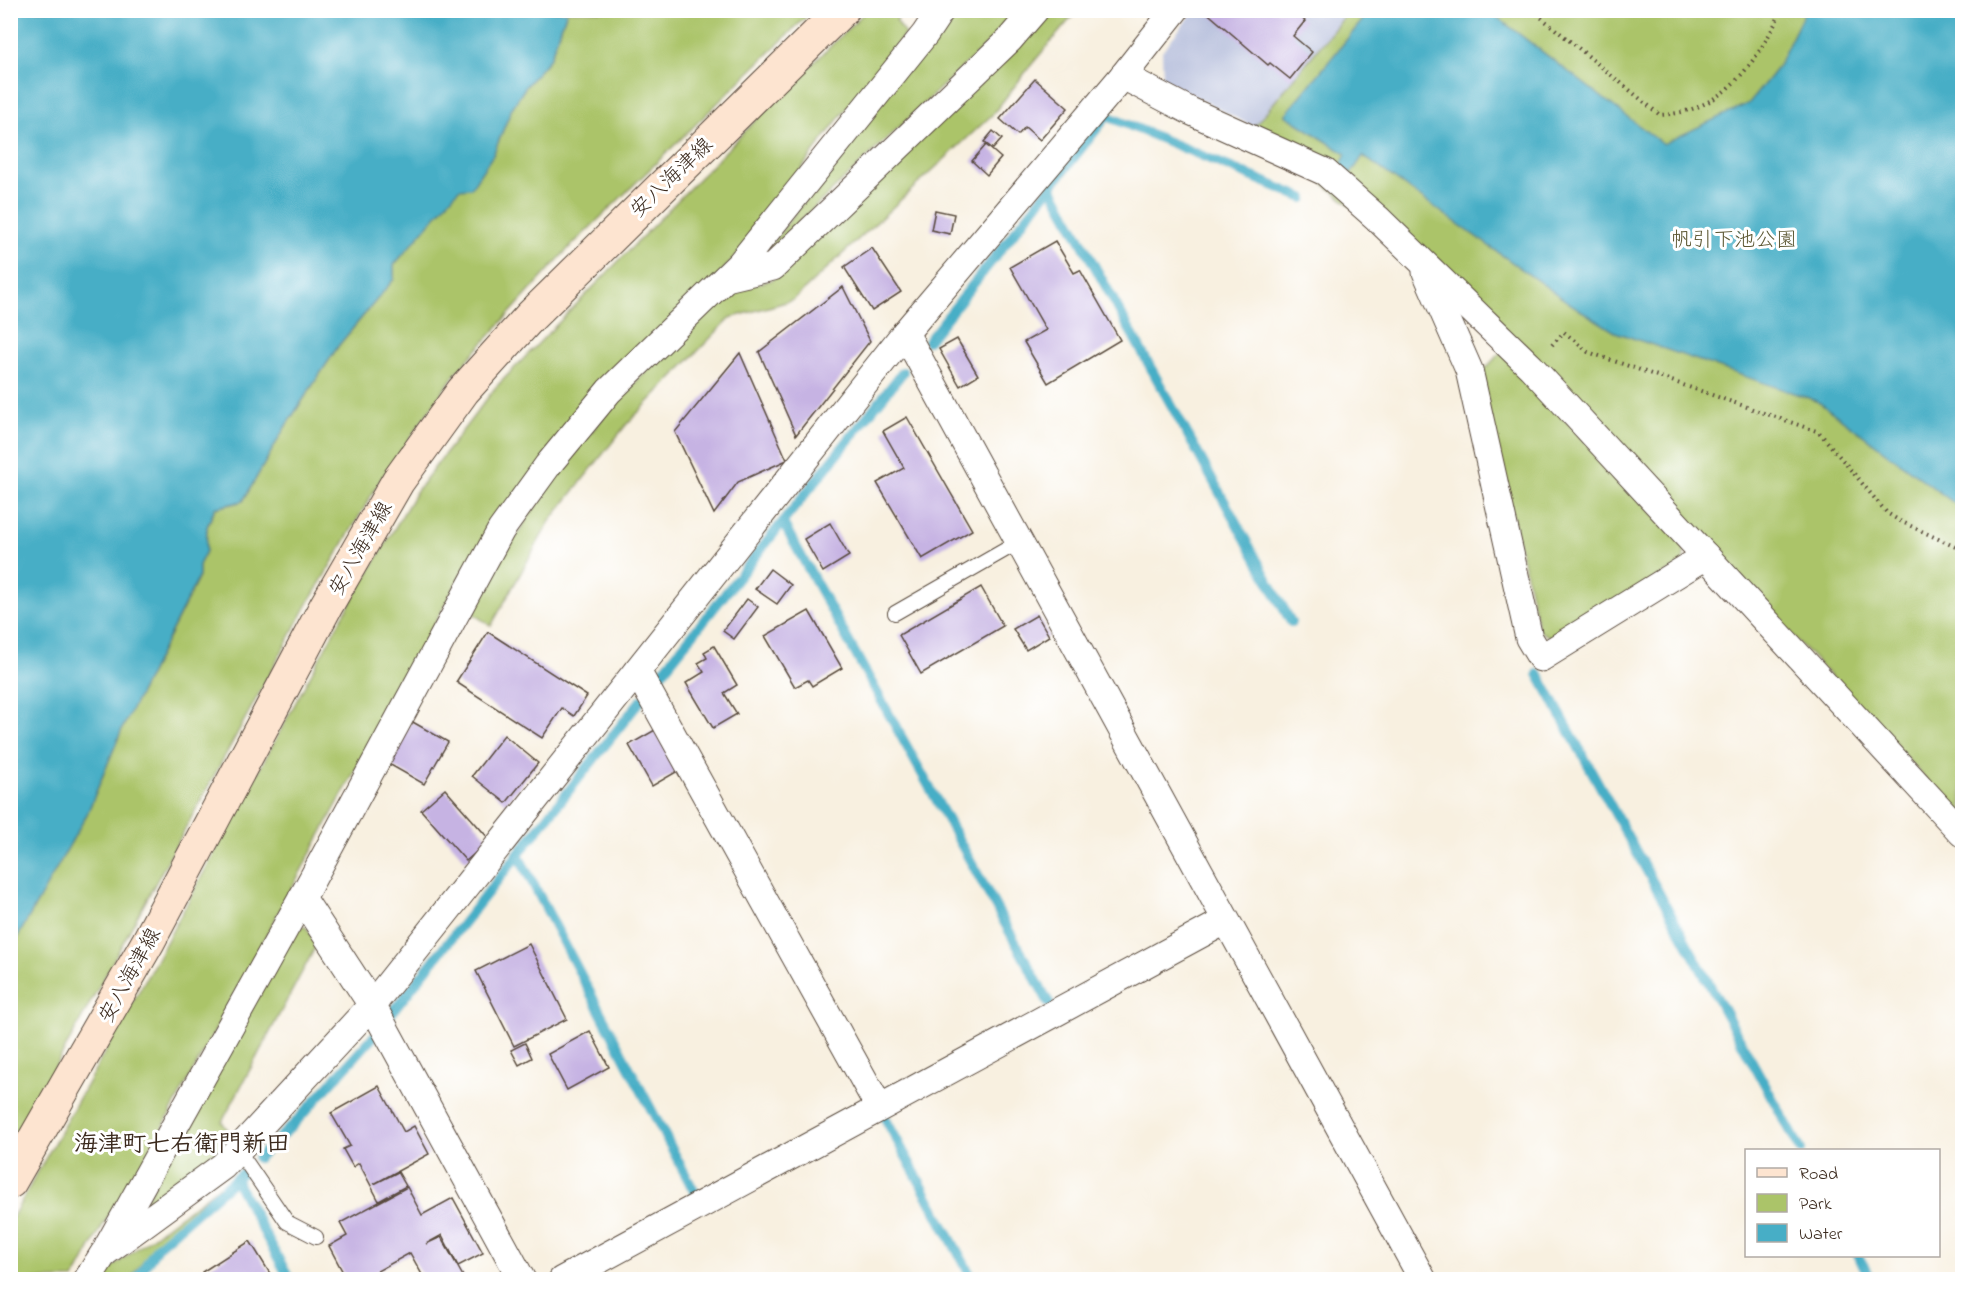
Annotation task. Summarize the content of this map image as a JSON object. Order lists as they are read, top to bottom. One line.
{"streets":{"main road":["安八海津線"]},"districts":["海津町七右衛門新田"],"parks":["帆引下池公園"],"legend":["Road","Park","Water"]}
